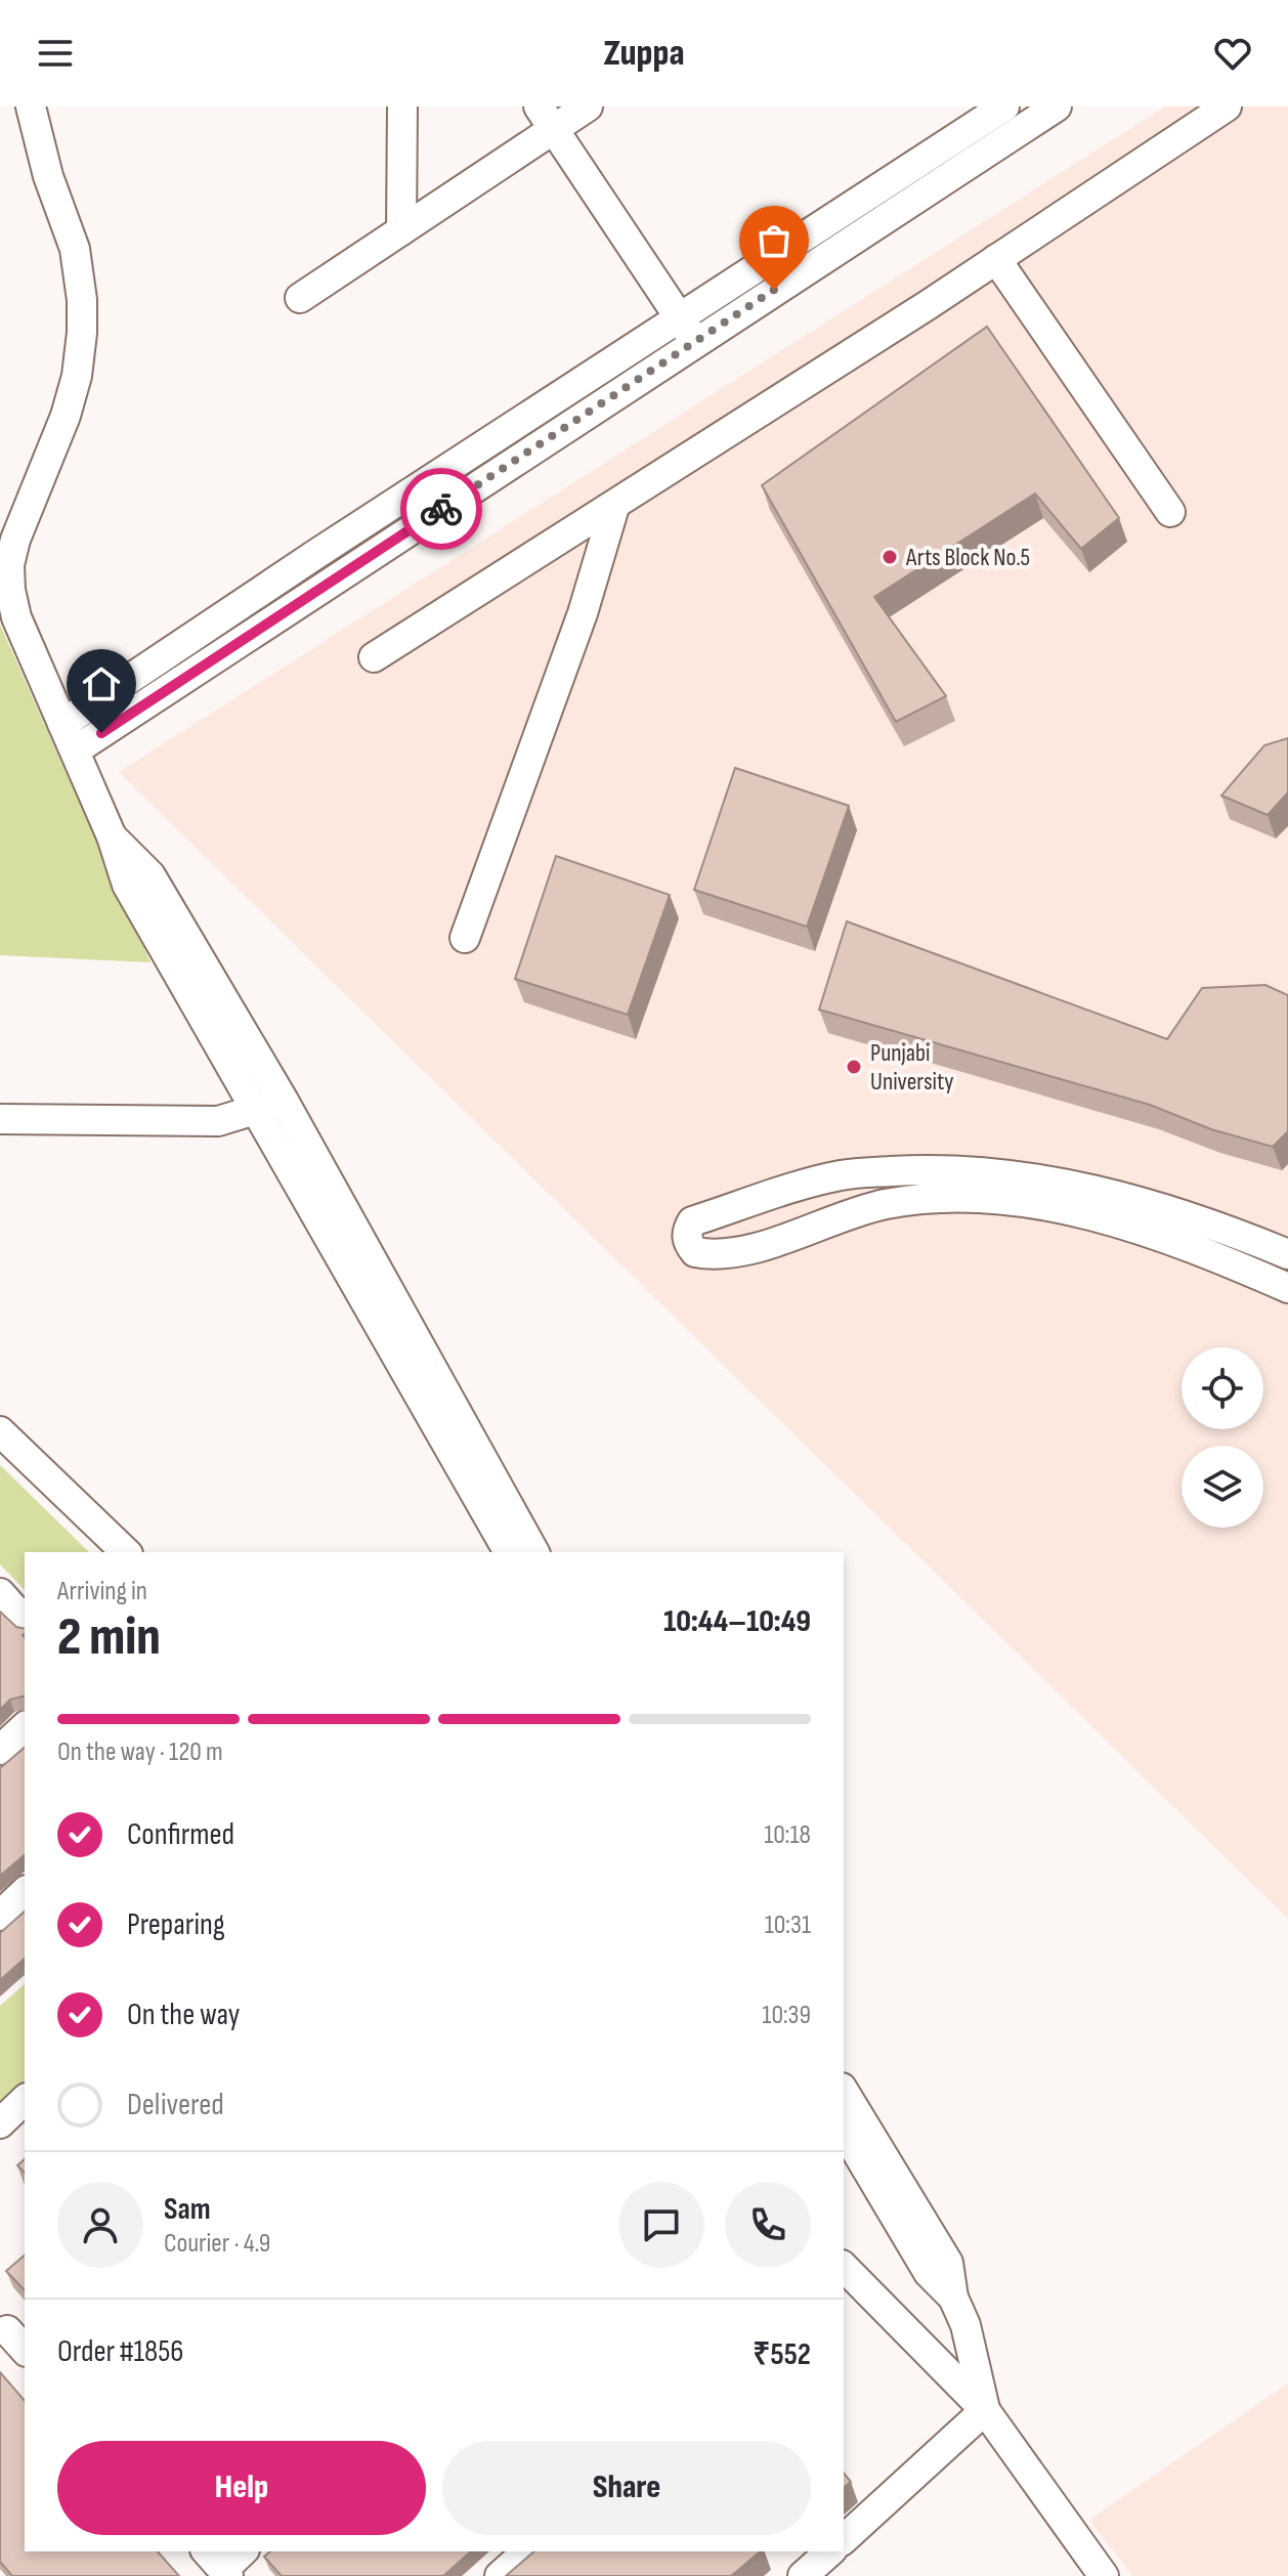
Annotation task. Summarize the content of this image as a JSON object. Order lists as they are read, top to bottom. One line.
{"places":["Arts Block No.5","Punjabi University"],"page":{"header":"Zuppa","heading":["2 min","Arriving in","10:44–10:49"],"panel":["Sam","Courier · 4.9","Order #1856","₹552"],"bar":"On the way · 120 m","list":[["Confirmed","10:18"],["Preparing","10:31"],["On the way","10:39"],"Delivered"],"buttons":["Help","Share"]}}
